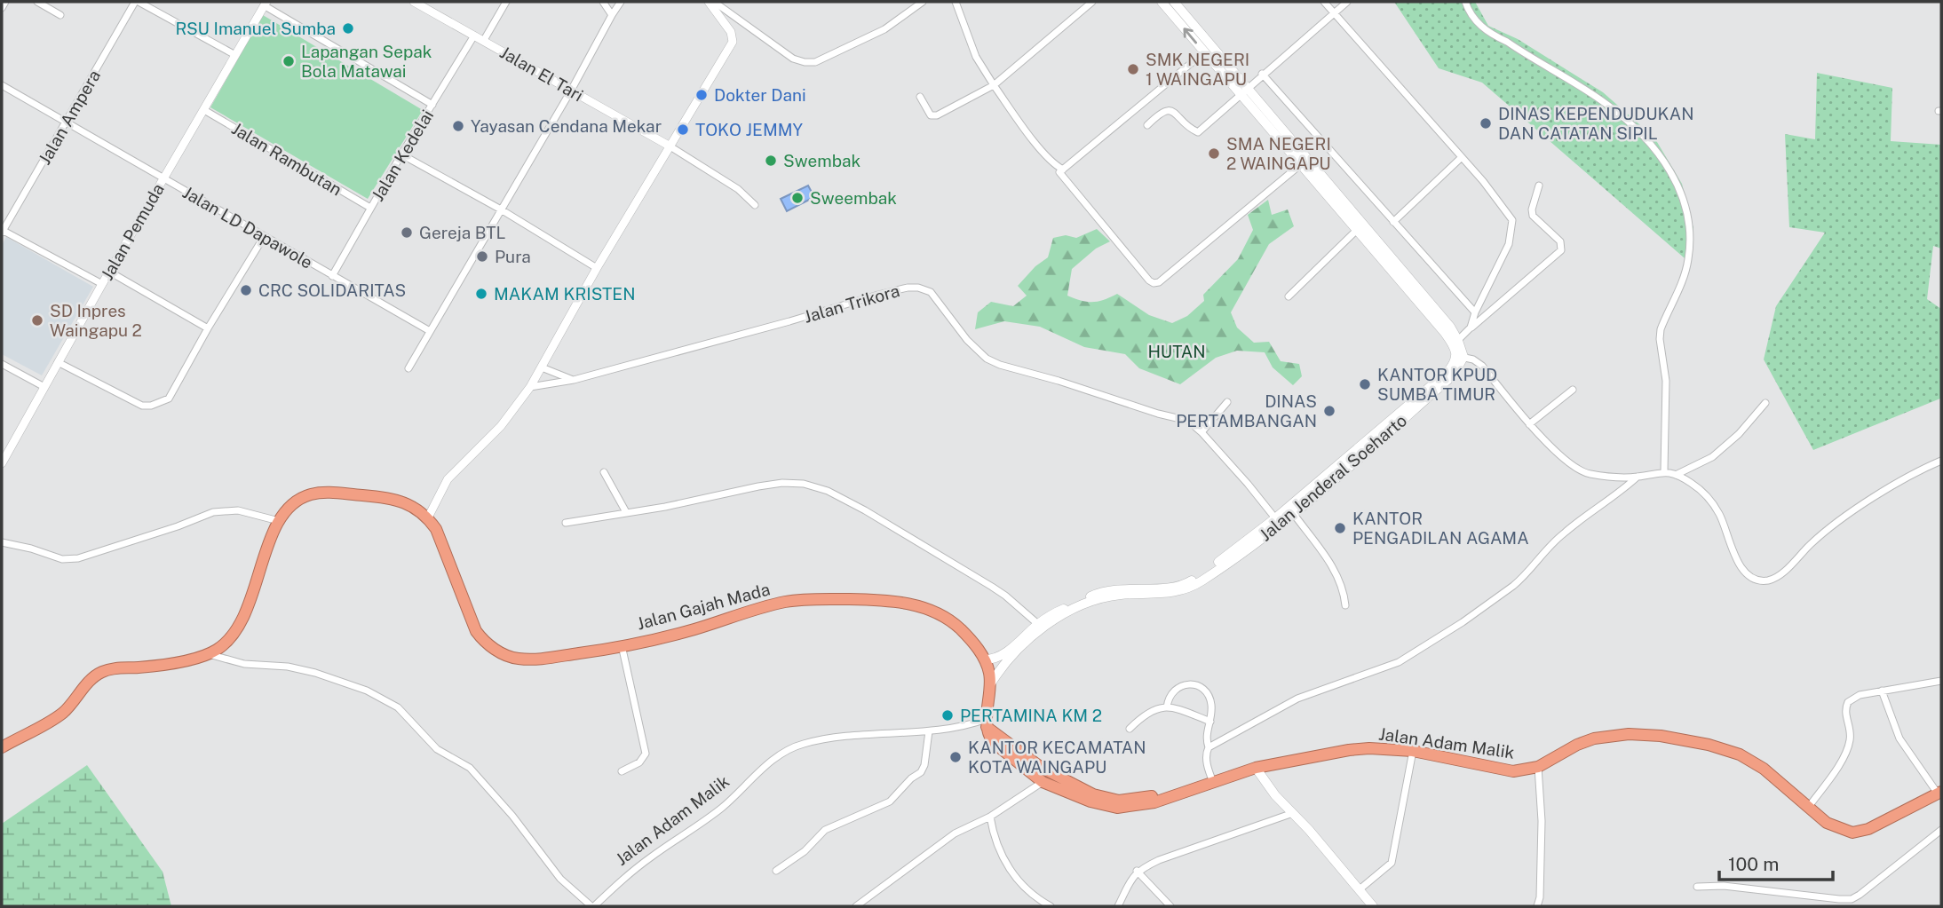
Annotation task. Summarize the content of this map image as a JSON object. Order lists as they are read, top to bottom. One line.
{"streets":{"highway":["Jalan Gajah Mada","Jalan Adam Malik"],"main road":["Jalan Jenderal Soeharto"],"street":["Jalan El Tari","Jalan Ampera","Jalan Kedelai","Jalan Rambutan","Jalan LD Dapawole","Jalan Pemuda","Jalan Trikora"]},"crossings":[["Jalan El Tari","Jalan Kedelai"],["Jalan Ampera","Jalan LD Dapawole"],["Jalan Kedelai","Jalan Rambutan"],["Jalan Kedelai","Jalan LD Dapawole"],["Jalan Rambutan","Jalan Pemuda"],["Jalan LD Dapawole","Jalan Pemuda"],["Jalan Trikora","Jalan Jenderal Soeharto"],["Jalan Jenderal Soeharto","Jalan Gajah Mada"],["Jalan Gajah Mada","Jalan Adam Malik"]],"parks":["HUTAN"],"places":["RSU Imanuel Sumba","Lapangan Sepak Bola Matawai","SMK NEGERI 1 WAINGAPU","Dokter Dani","DINAS KEPENDUDUKAN DAN CATATAN SIPIL","Yayasan Cendana Mekar","TOKO JEMMY","SMA NEGERI 2 WAINGAPU","Swembak","Sweembak","Gereja BTL","Pura","CRC SOLIDARITAS","MAKAM KRISTEN","SD Inpres Waingapu 2","KANTOR KPUD SUMBA TIMUR","DINAS PERTAMBANGAN","KANTOR PENGADILAN AGAMA","PERTAMINA KM 2","KANTOR KECAMATAN KOTA WAINGAPU"],"scale_bar":"100 m"}
